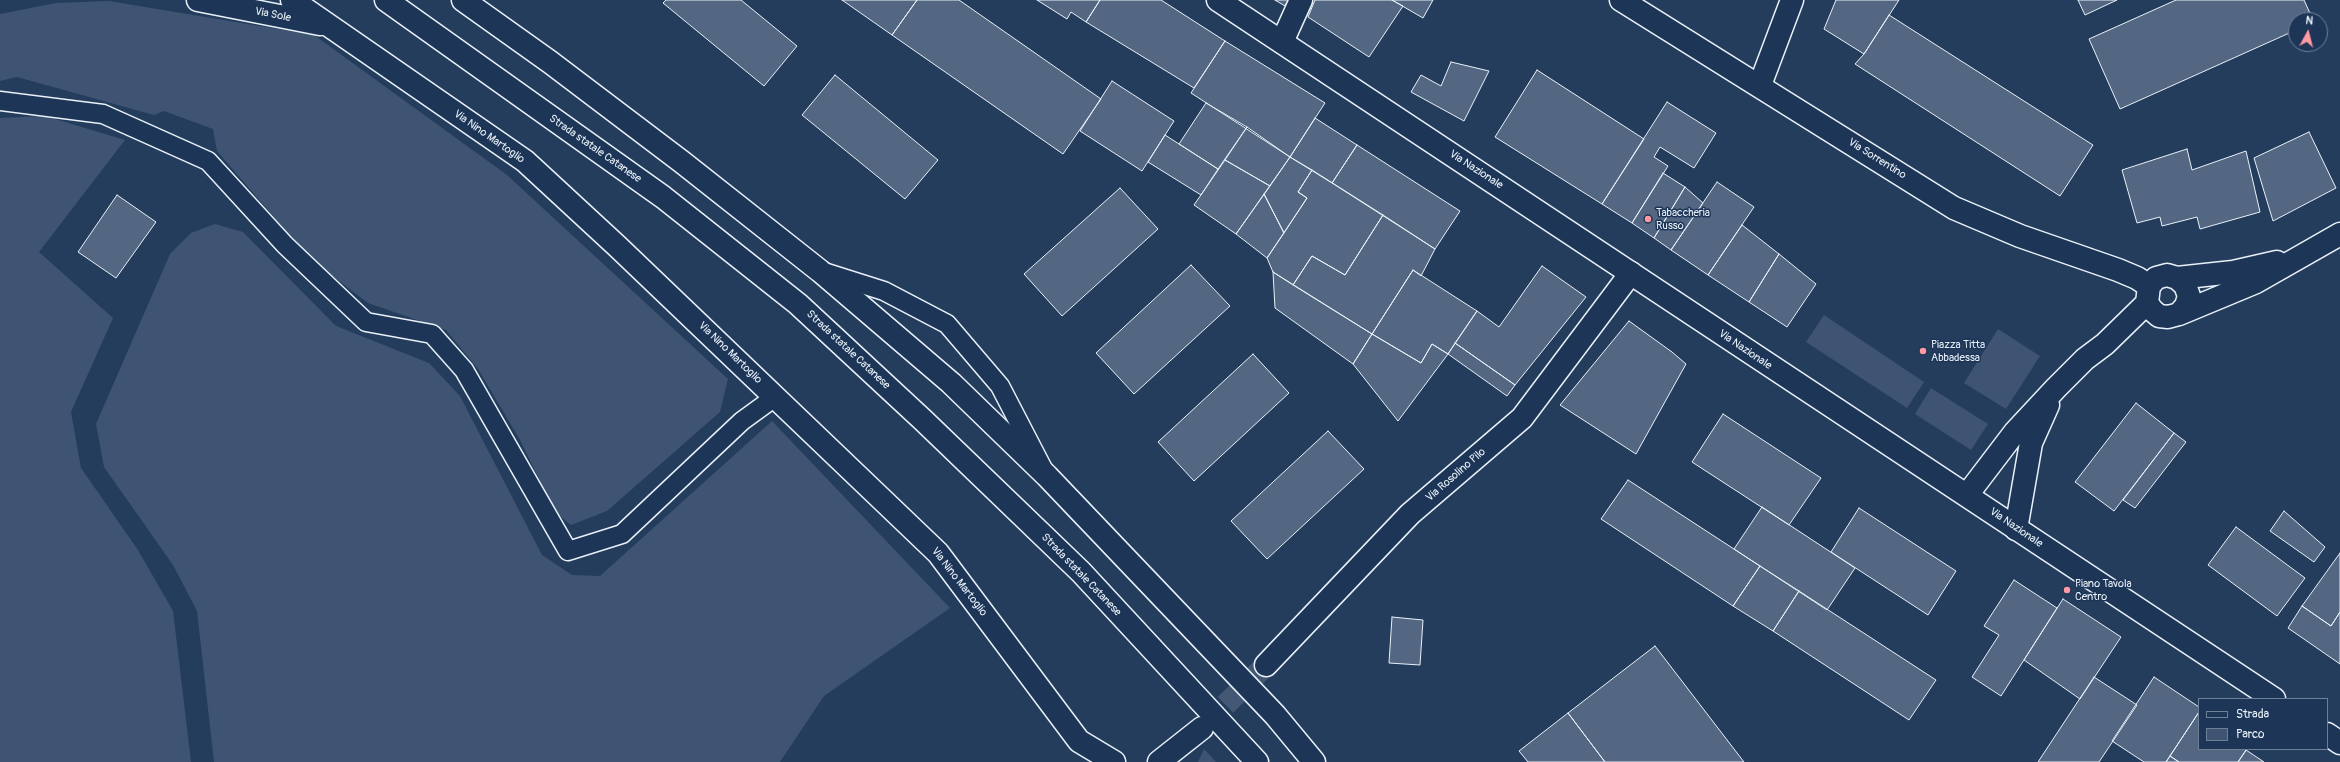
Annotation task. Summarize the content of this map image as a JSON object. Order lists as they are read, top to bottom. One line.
{"streets":{"street":["Via Sole","Via Nino Martoglio","Strada statale Catanese","Via Sorrentino","Via Nazionale","Via Rosolino Pilo"]},"crossings":[["Via Sole","Via Nino Martoglio"],["Via Nazionale","Via Rosolino Pilo"]],"places":["Tabaccheria Russo","Piazza Titta Abbadessa","Piano Tavola Centro"],"legend":["Strada","Parco"],"north":"top"}
